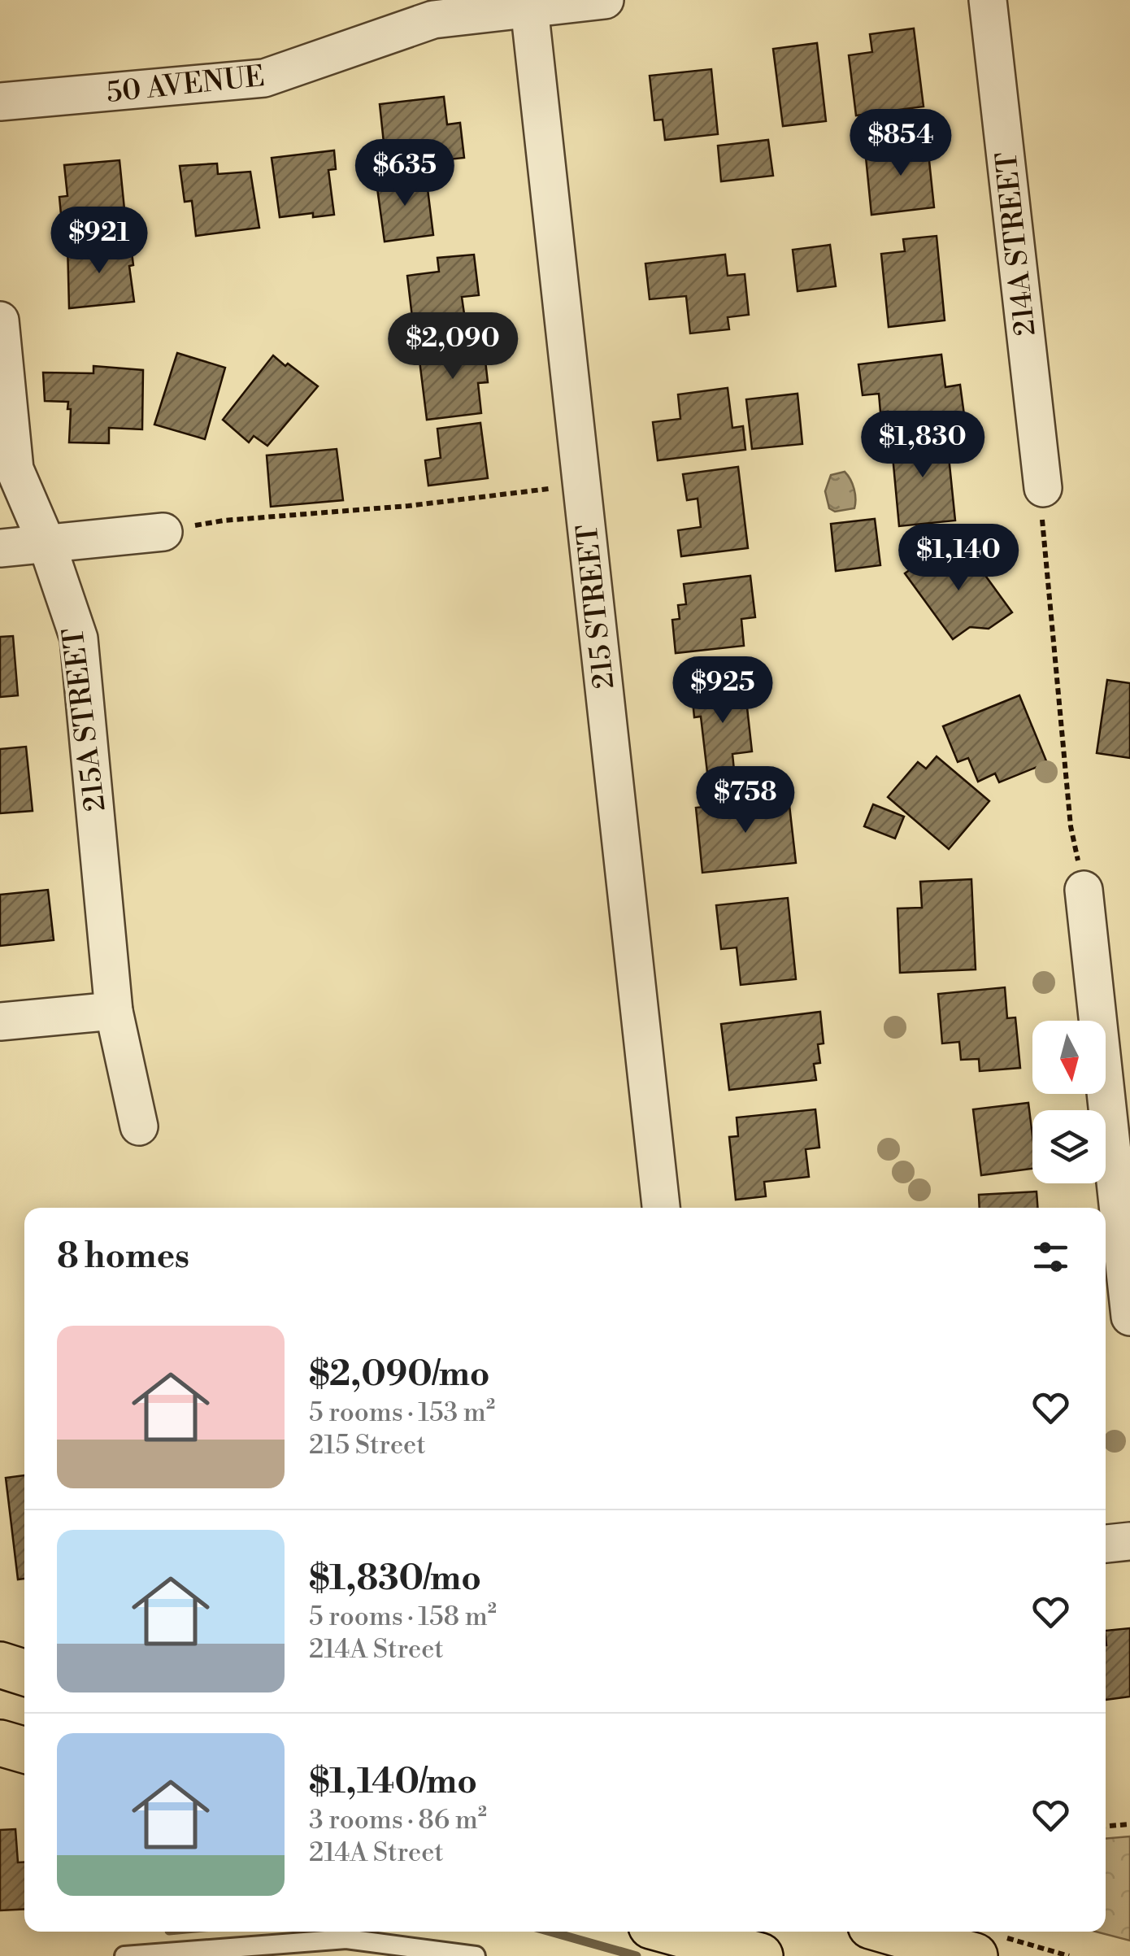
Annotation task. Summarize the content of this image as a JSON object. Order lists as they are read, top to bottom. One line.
{"streets":{"street":["50 AVENUE","214A STREET","215 STREET","215A STREET"]},"crossings":[["50 AVENUE","215 STREET"]],"north":"bottom","page":{"price":["$854","$635","$921","$2,090","$1,830","$1,140","$925","$758"],"heading":"8 homes","list":[{"name":"$2,090/mo","note":"5 rooms · 153 m² · 215 Street"},{"name":"$1,830/mo","note":"5 rooms · 158 m² · 214A Street"},{"name":"$1,140/mo","note":"3 rooms · 86 m² · 214A Street"}]}}
